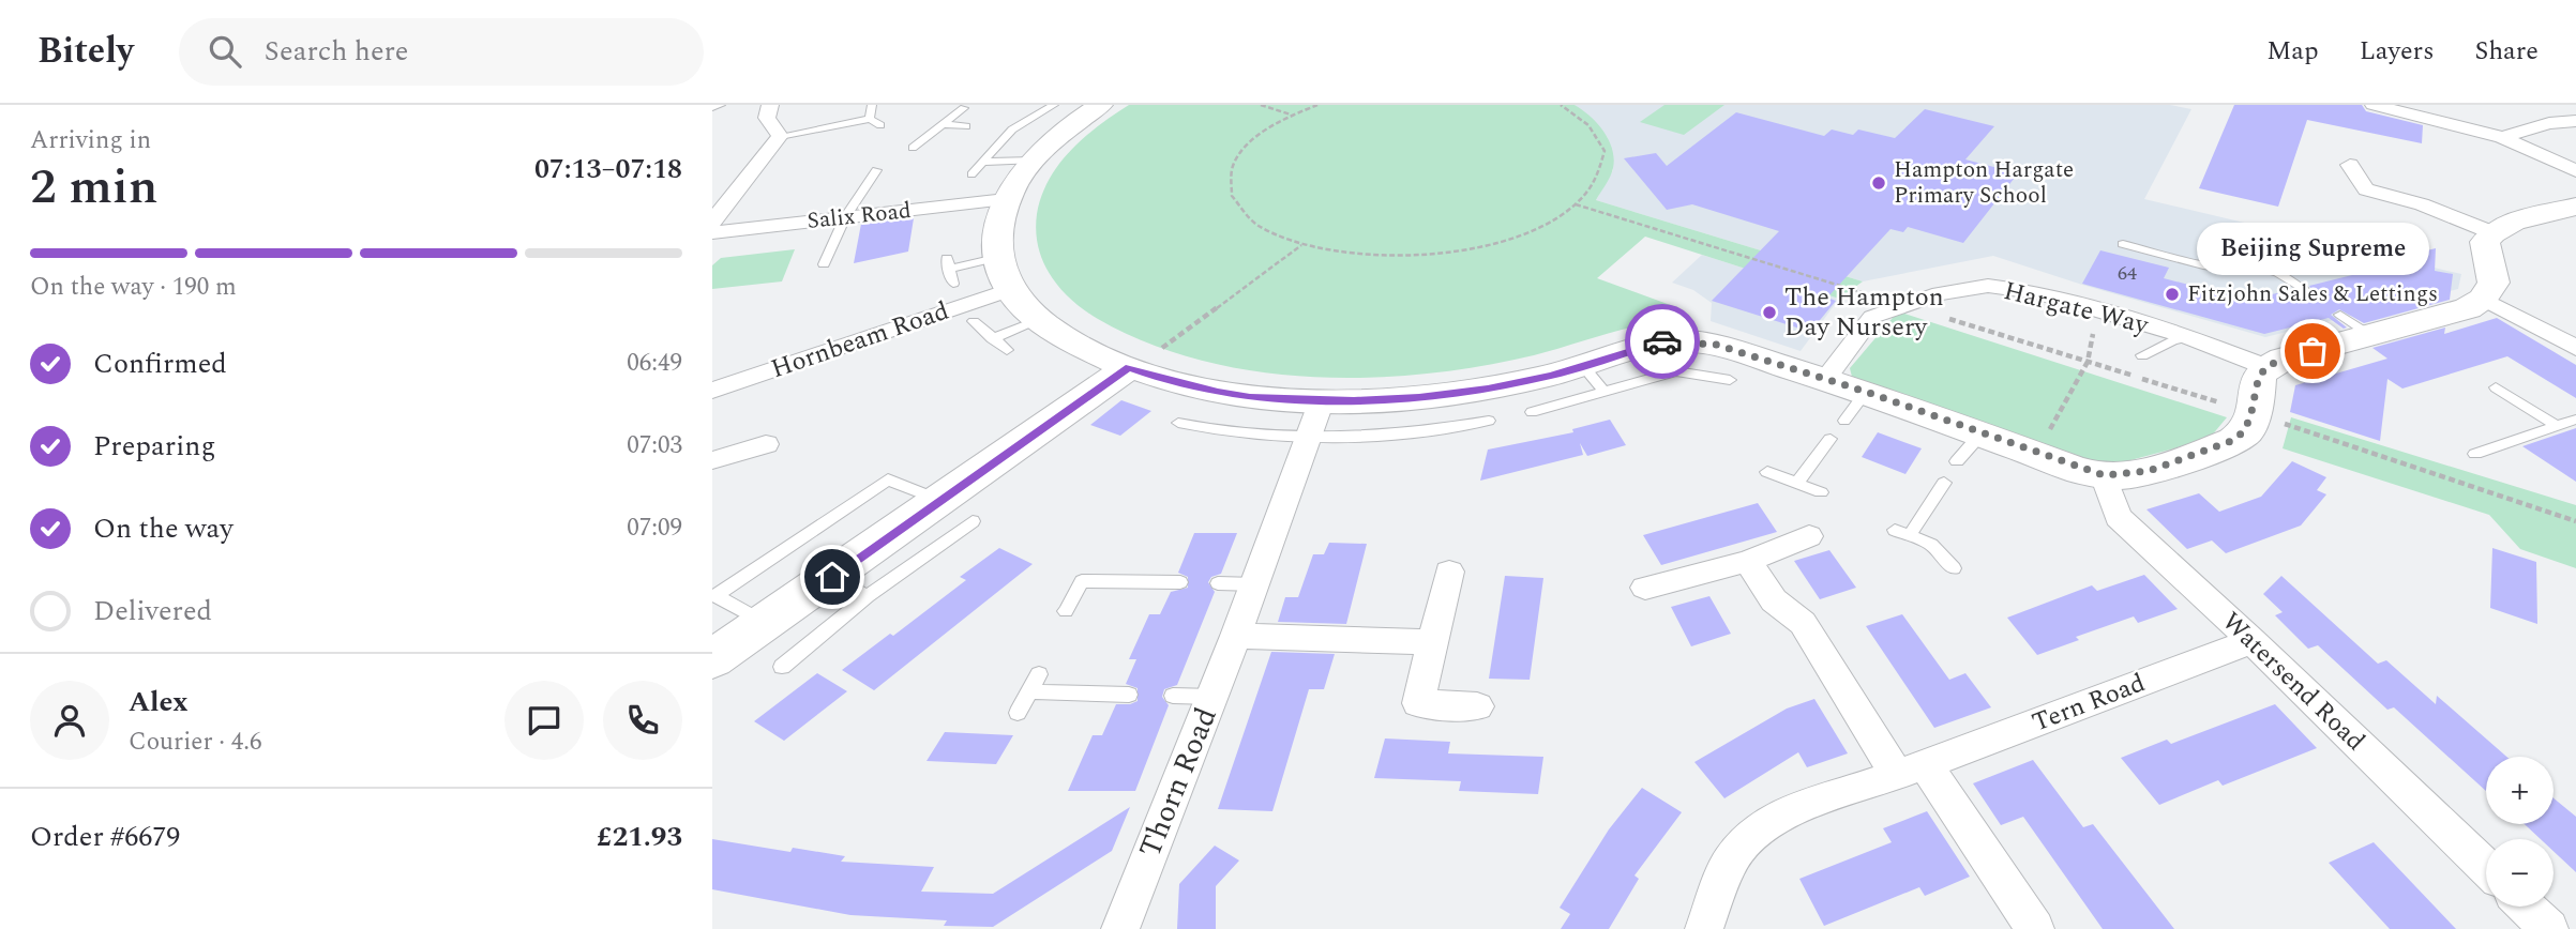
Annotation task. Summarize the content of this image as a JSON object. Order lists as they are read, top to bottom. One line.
{"streets":{"street":["Salix Road","Hargate Way","Hornbeam Road","Watersend Road","Tern Road","Thorn Road"]},"crossings":[["Watersend Road","Tern Road"]],"places":["Hampton Hargate Primary School","Fitzjohn Sales & Lettings","The Hampton Day Nursery","Beijing Supreme"],"house_numbers":["64"],"page":{"header":"Bitely","search":"Search here","nav":["Map","Layers","Share"],"heading":["2 min","Arriving in","07:13–07:18"],"panel":["Alex","Courier · 4.6","Order #6679","£21.93"],"bubble":"Beijing Supreme","bar":"On the way · 190 m","list":[["Confirmed","06:49"],["Preparing","07:03"],["On the way","07:09"],"Delivered"],"map_buttons":["+","−"]}}
